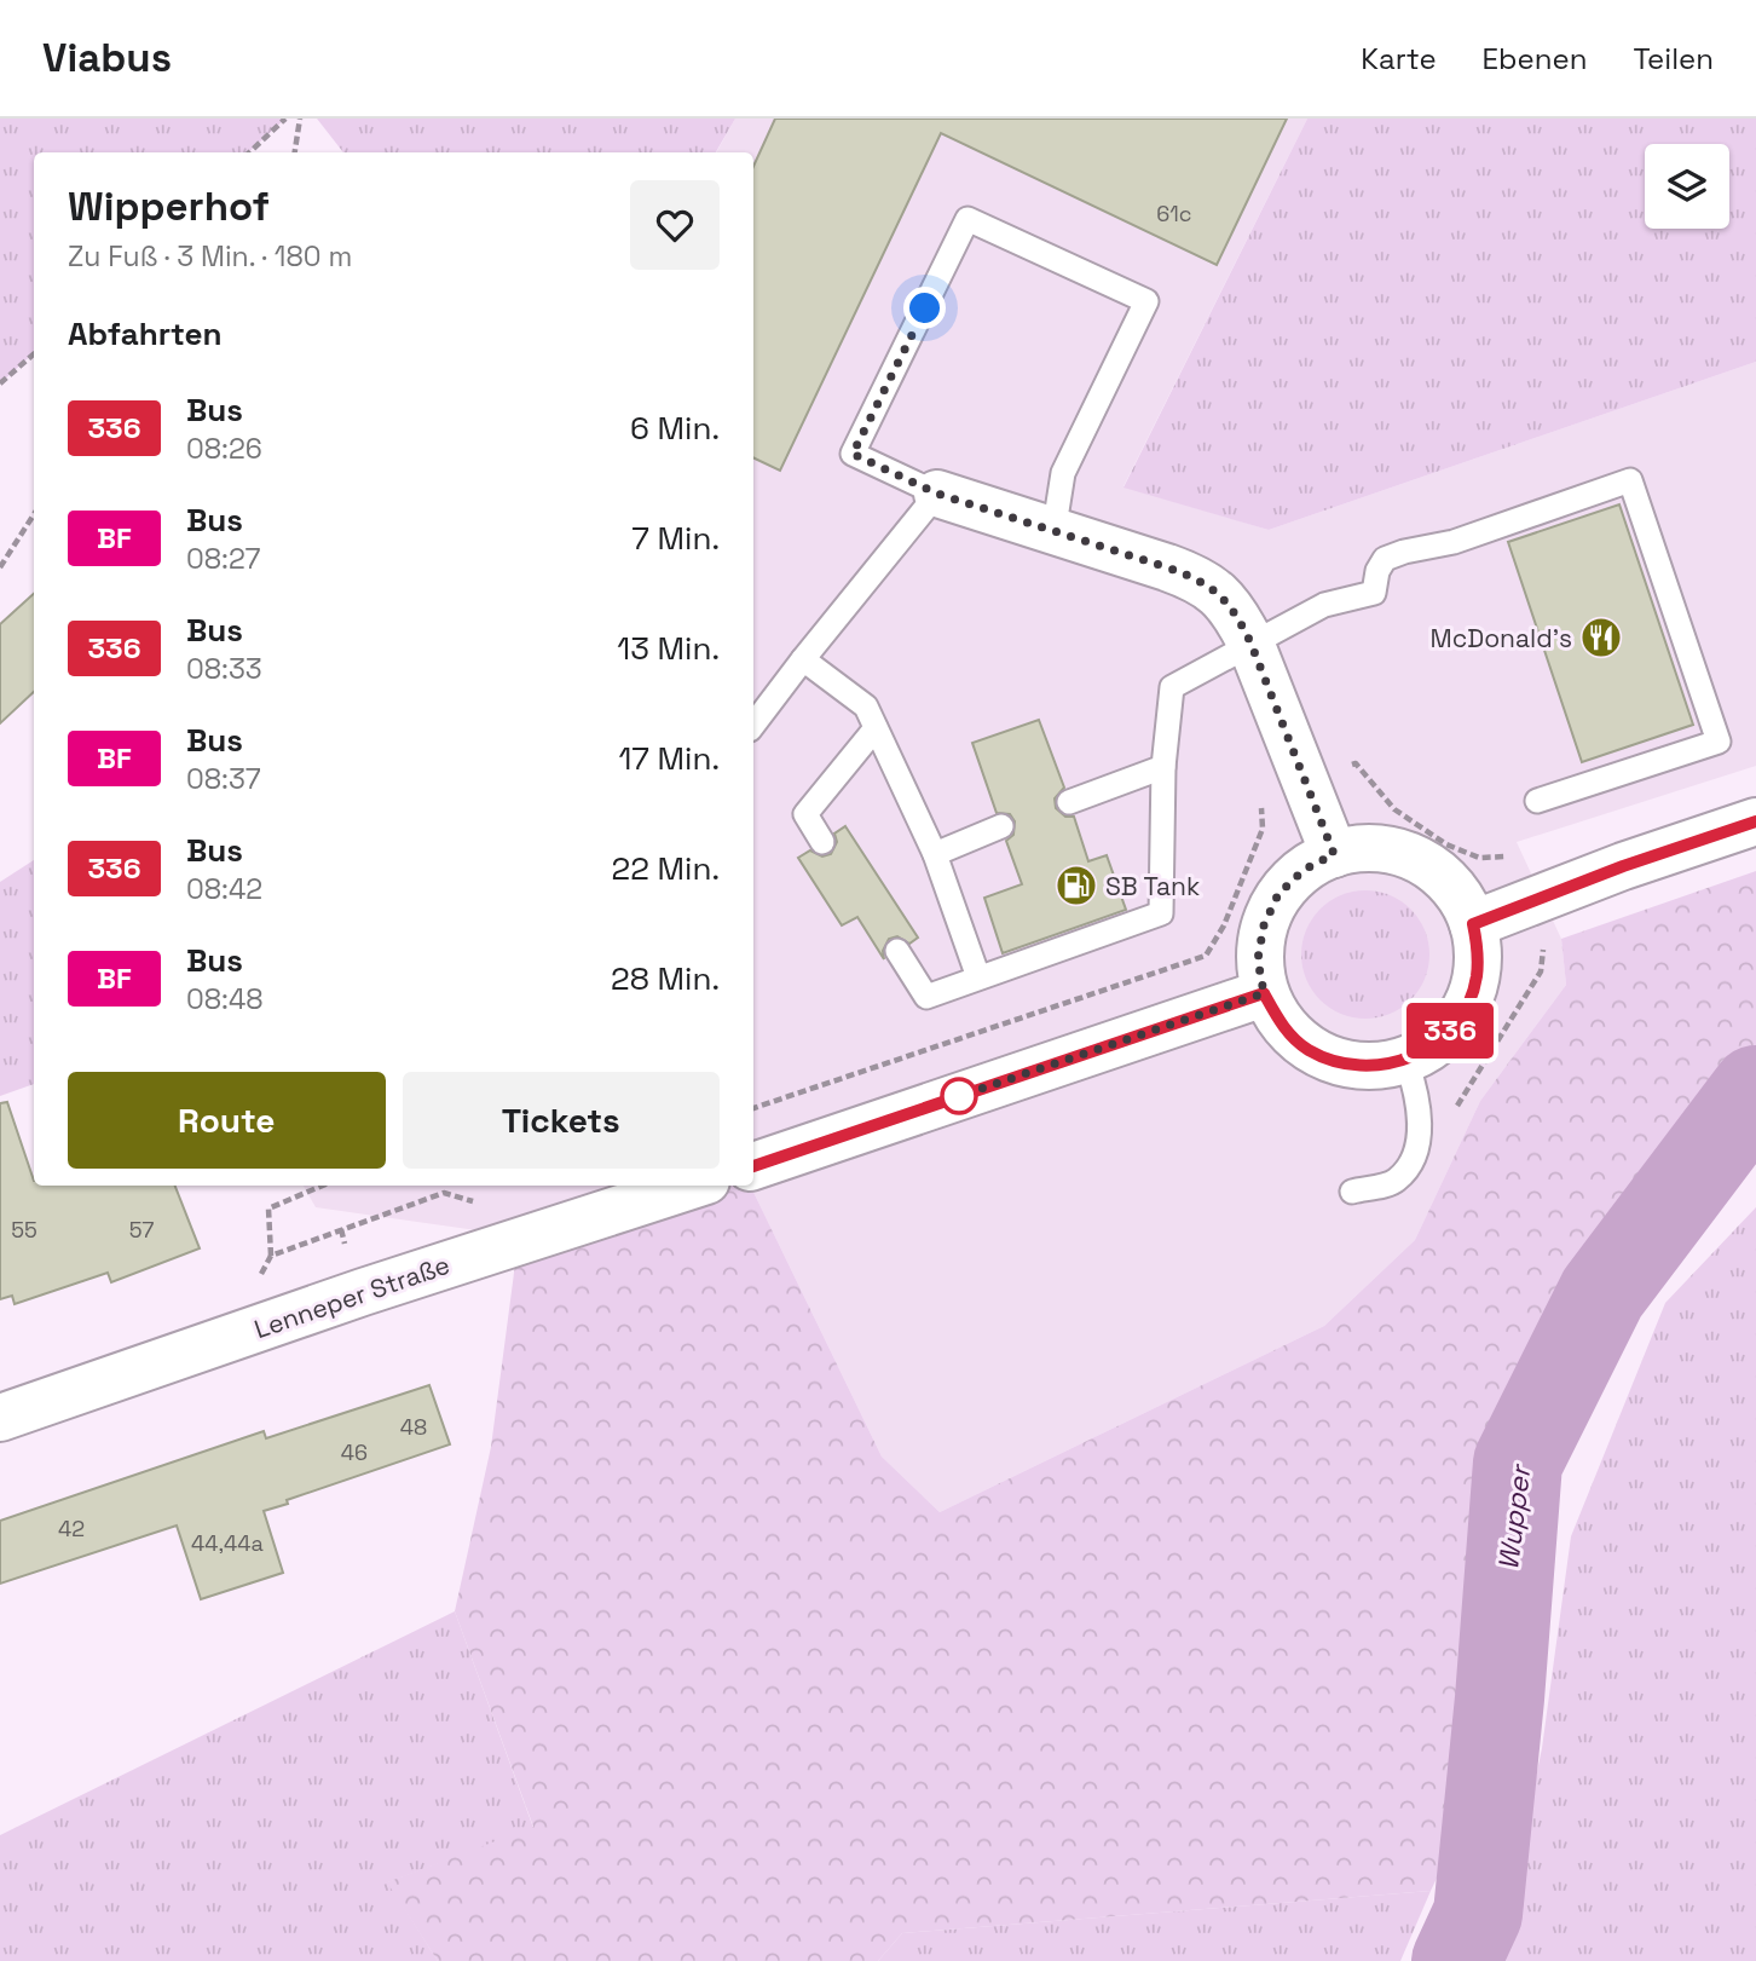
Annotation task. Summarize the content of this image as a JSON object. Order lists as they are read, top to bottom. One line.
{"streets":{"main road":["Lenneper Straße"]},"water":["Wupper"],"places":{"restaurant":["McDonald's"],"fuel station":["SB Tank"]},"lines":["bus line 336"],"house_numbers":["61c","55","57","48","46","42","44,44a"],"page":{"header":"Viabus","nav":["Karte","Ebenen","Teilen"],"on_map":"336","heading":[["Wipperhof","Zu Fuß · 3 Min. · 180 m"],"Abfahrten"],"list":[{"mark":"336","name":"Bus","note":"08:26","value":"6 Min."},{"mark":"BF","name":"Bus","note":"08:27","value":"7 Min."},{"mark":"336","name":"Bus","note":"08:33","value":"13 Min."},{"mark":"BF","name":"Bus","note":"08:37","value":"17 Min."},{"mark":"336","name":"Bus","note":"08:42","value":"22 Min."},{"mark":"BF","name":"Bus","note":"08:48","value":"28 Min."}],"buttons":["Route","Tickets"]}}
